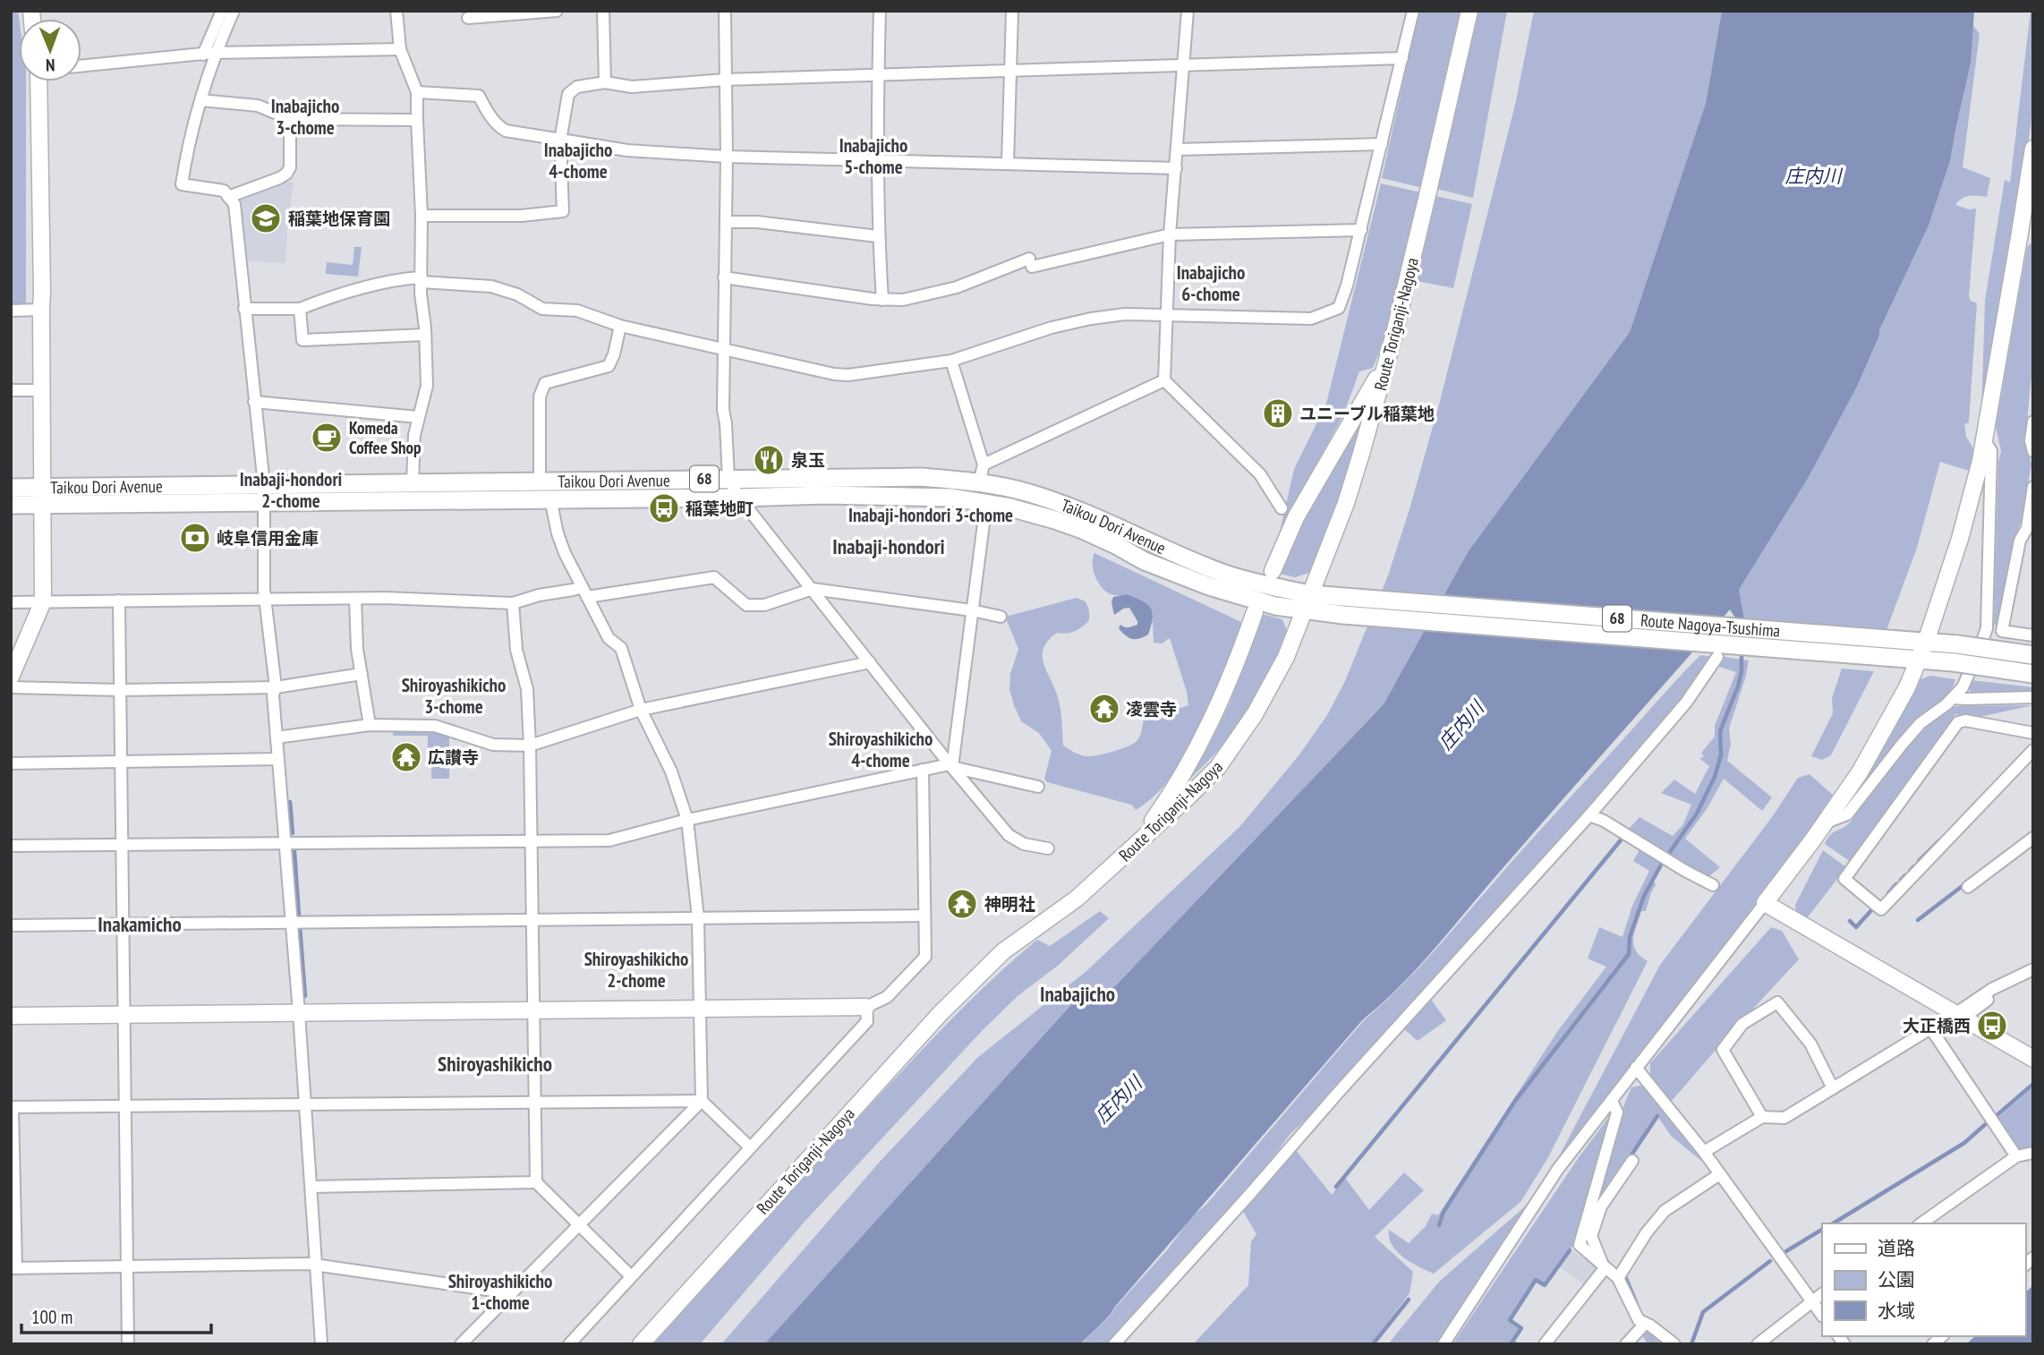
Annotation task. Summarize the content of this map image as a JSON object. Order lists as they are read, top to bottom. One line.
{"streets":{"main road":["68","Taikou Dori Avenue","Route Nagoya-Tsushima"],"street":["Route Toriganji-Nagoya"]},"crossings":[["Route Toriganji-Nagoya","Taikou Dori Avenue"],["68","Route Nagoya-Tsushima"],["Taikou Dori Avenue","Route Nagoya-Tsushima"]],"districts":["Inabajicho 3-chome","Inabajicho 5-chome","Inabajicho 4-chome","Inabajicho 6-chome","Inabaji-hondori 2-chome","Inabaji-hondori 3-chome","Inabaji-hondori","Shiroyashikicho 3-chome","Shiroyashikicho 4-chome","Inakamicho","Shiroyashikicho 2-chome","Inabajicho","Shiroyashikicho","Shiroyashikicho 1-chome"],"water":["庄内川"],"places":{"school or university":["稲葉地保育園"],"building":["ユニーブル稲葉地"],"cafe":["Komeda Coffee Shop"],"restaurant":["泉玉"],"bus stop":["稲葉地町","大正橋西"],"bank":["岐阜信用金庫"],"temple":["凌雲寺","広讃寺","神明社"]},"legend":["道路","公園","水域"],"scale_bar":"100 m","north":"bottom"}
